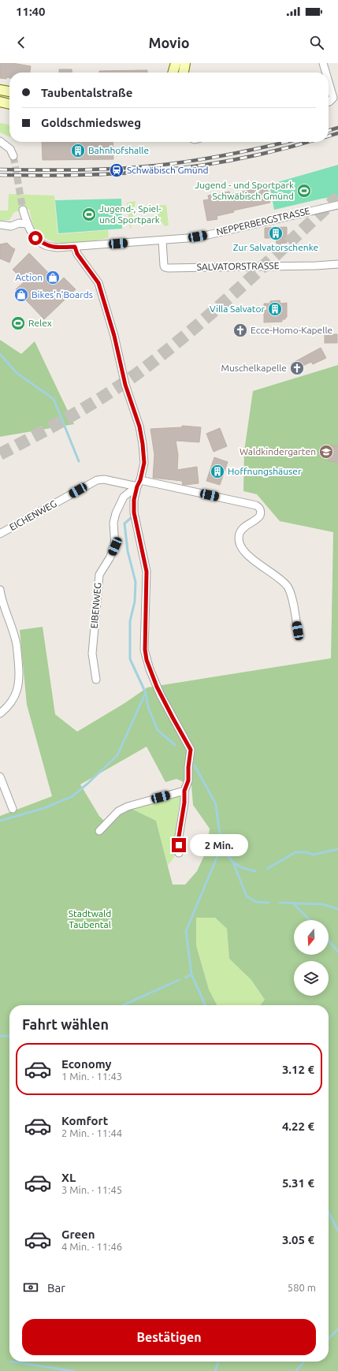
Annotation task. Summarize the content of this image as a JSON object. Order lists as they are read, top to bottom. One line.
{"streets":{"street":["NEPPERBERGSTRASSE","SALVATORSTRASSE","EICHENWEG","EIBENWEG"]},"crossings":[["NEPPERBERGSTRASSE","SALVATORSTRASSE"],["EICHENWEG","EIBENWEG"]],"parks":["Stadtwald Taubental"],"places":{"building":["Bahnhofshalle","Zur Salvatorschenke","Villa Salvator","Hoffnungshäuser"],"station":["Schwäbisch Gmünd"],"sports":["Jugend - und Sportpark Schwäbisch Gmünd","Jugend-, Spiel- und Sportpark","Relex"],"shop":["Action","Bikes'n'Boards"],"church":["Ecce-Homo-Kapelle","Muschelkapelle"],"school or university":["Waldkindergarten"]},"north":"bottom","page":{"status":"11:40","header":"Movio","banner":["Taubentalstraße","Goldschmiedsweg"],"bubble":"2 Min.","heading":"Fahrt wählen","list":[{"name":"Economy","note":"1 Min. · 11:43","value":"3.12 €"},{"name":"Komfort","note":"2 Min. · 11:44","value":"4.22 €"},{"name":"XL","note":"3 Min. · 11:45","value":"5.31 €"},{"name":"Green","note":"4 Min. · 11:46","value":"3.05 €"}],"pay":["Bar","580 m"],"buttons":"Bestätigen"}}
